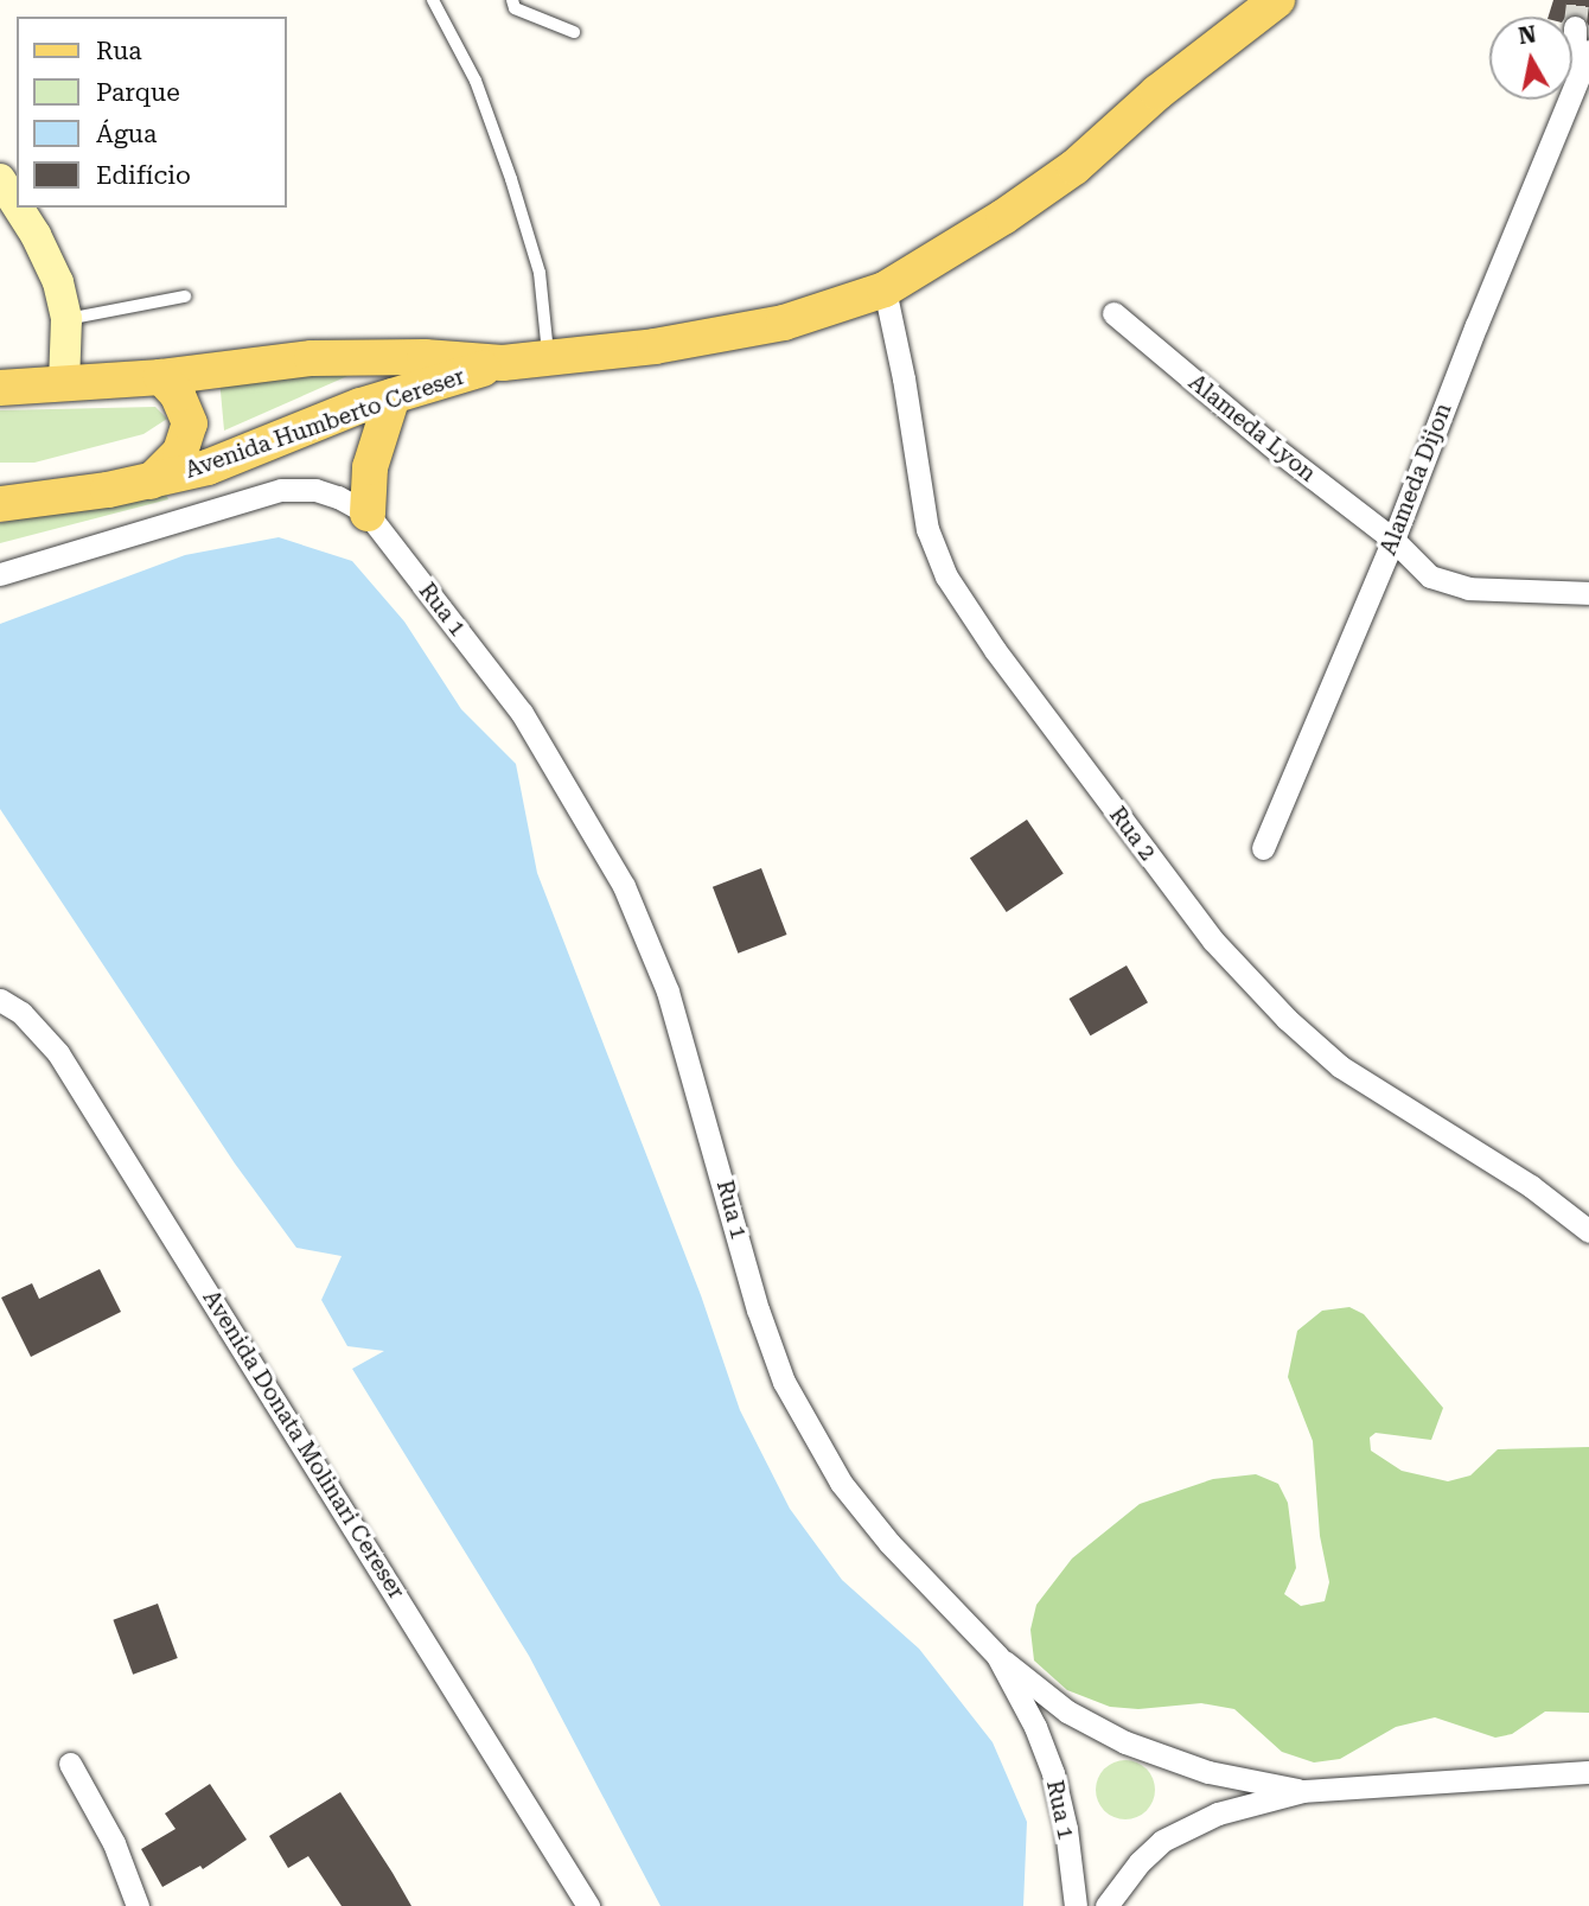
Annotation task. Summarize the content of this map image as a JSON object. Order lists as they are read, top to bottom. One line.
{"streets":{"main road":["Avenida Humberto Cereser"],"street":["Alameda Lyon","Alameda Dijon","Rua 1","Rua 2","Avenida Donata Molinari Cereser"]},"crossings":[["Avenida Humberto Cereser","Rua 2"],["Alameda Lyon","Alameda Dijon"]],"legend":["Rua","Parque","Água","Edifício"],"north":"top"}
